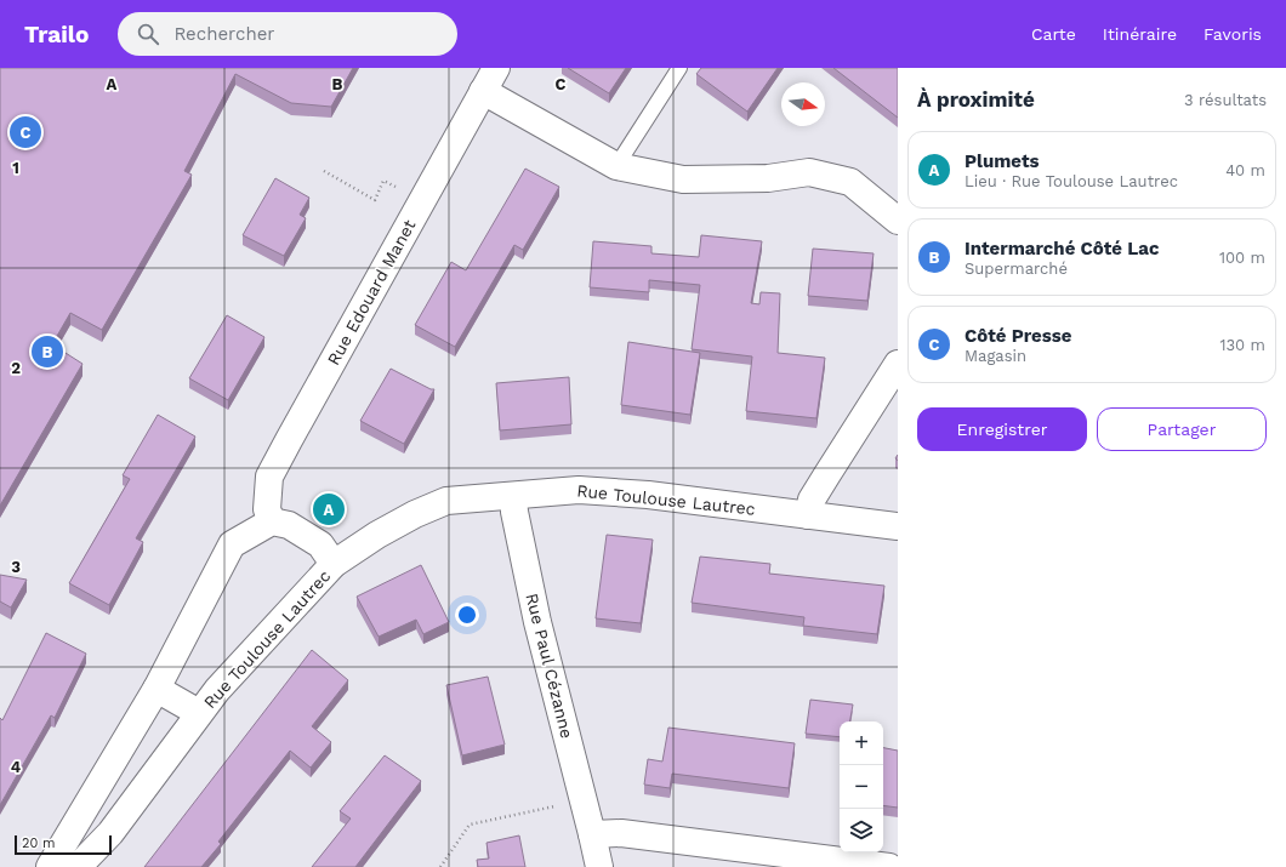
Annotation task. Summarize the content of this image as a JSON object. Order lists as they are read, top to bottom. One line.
{"streets":{"street":["Rue Edouard Manet","Rue Toulouse Lautrec","Rue Paul Cézanne"]},"crossings":[["Rue Edouard Manet","Rue Toulouse Lautrec"],["Rue Toulouse Lautrec","Rue Paul Cézanne"]],"scale_bar":"20 m","north":"right","page":{"header":"Trailo","search":"Rechercher","nav":["Carte","Itinéraire","Favoris"],"heading":["À proximité","3 résultats"],"pins":["C","B","A"],"list":[{"mark":"A","name":"Plumets","note":"Lieu · Rue Toulouse Lautrec","value":"40 m"},{"mark":"B","name":"Intermarché Côté Lac","note":"Supermarché","value":"100 m"},{"mark":"C","name":"Côté Presse","note":"Magasin","value":"130 m"}],"buttons":["Enregistrer","Partager"],"map_buttons":["+","−"],"scale":"20 m"},"grid":{"columns":["A","B","C"],"rows":["1","2","3","4"]}}
